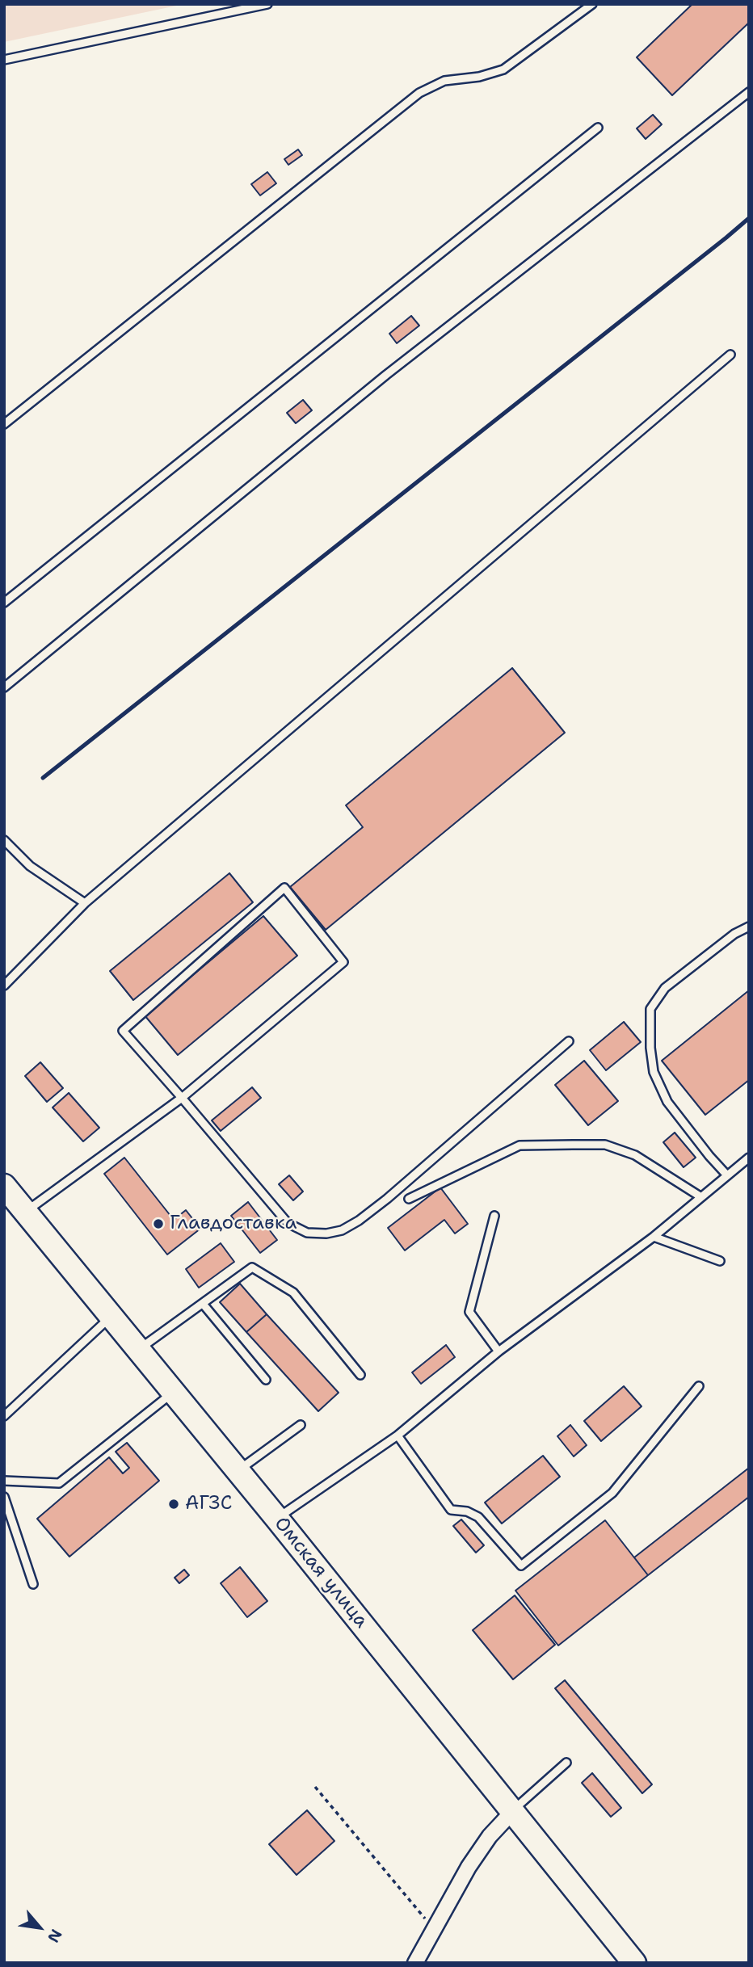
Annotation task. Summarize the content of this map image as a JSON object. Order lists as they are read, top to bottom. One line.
{"streets":{"main road":["Омская улица"]},"places":["Главдоставка","АГЗС"],"north":"bottom right"}
